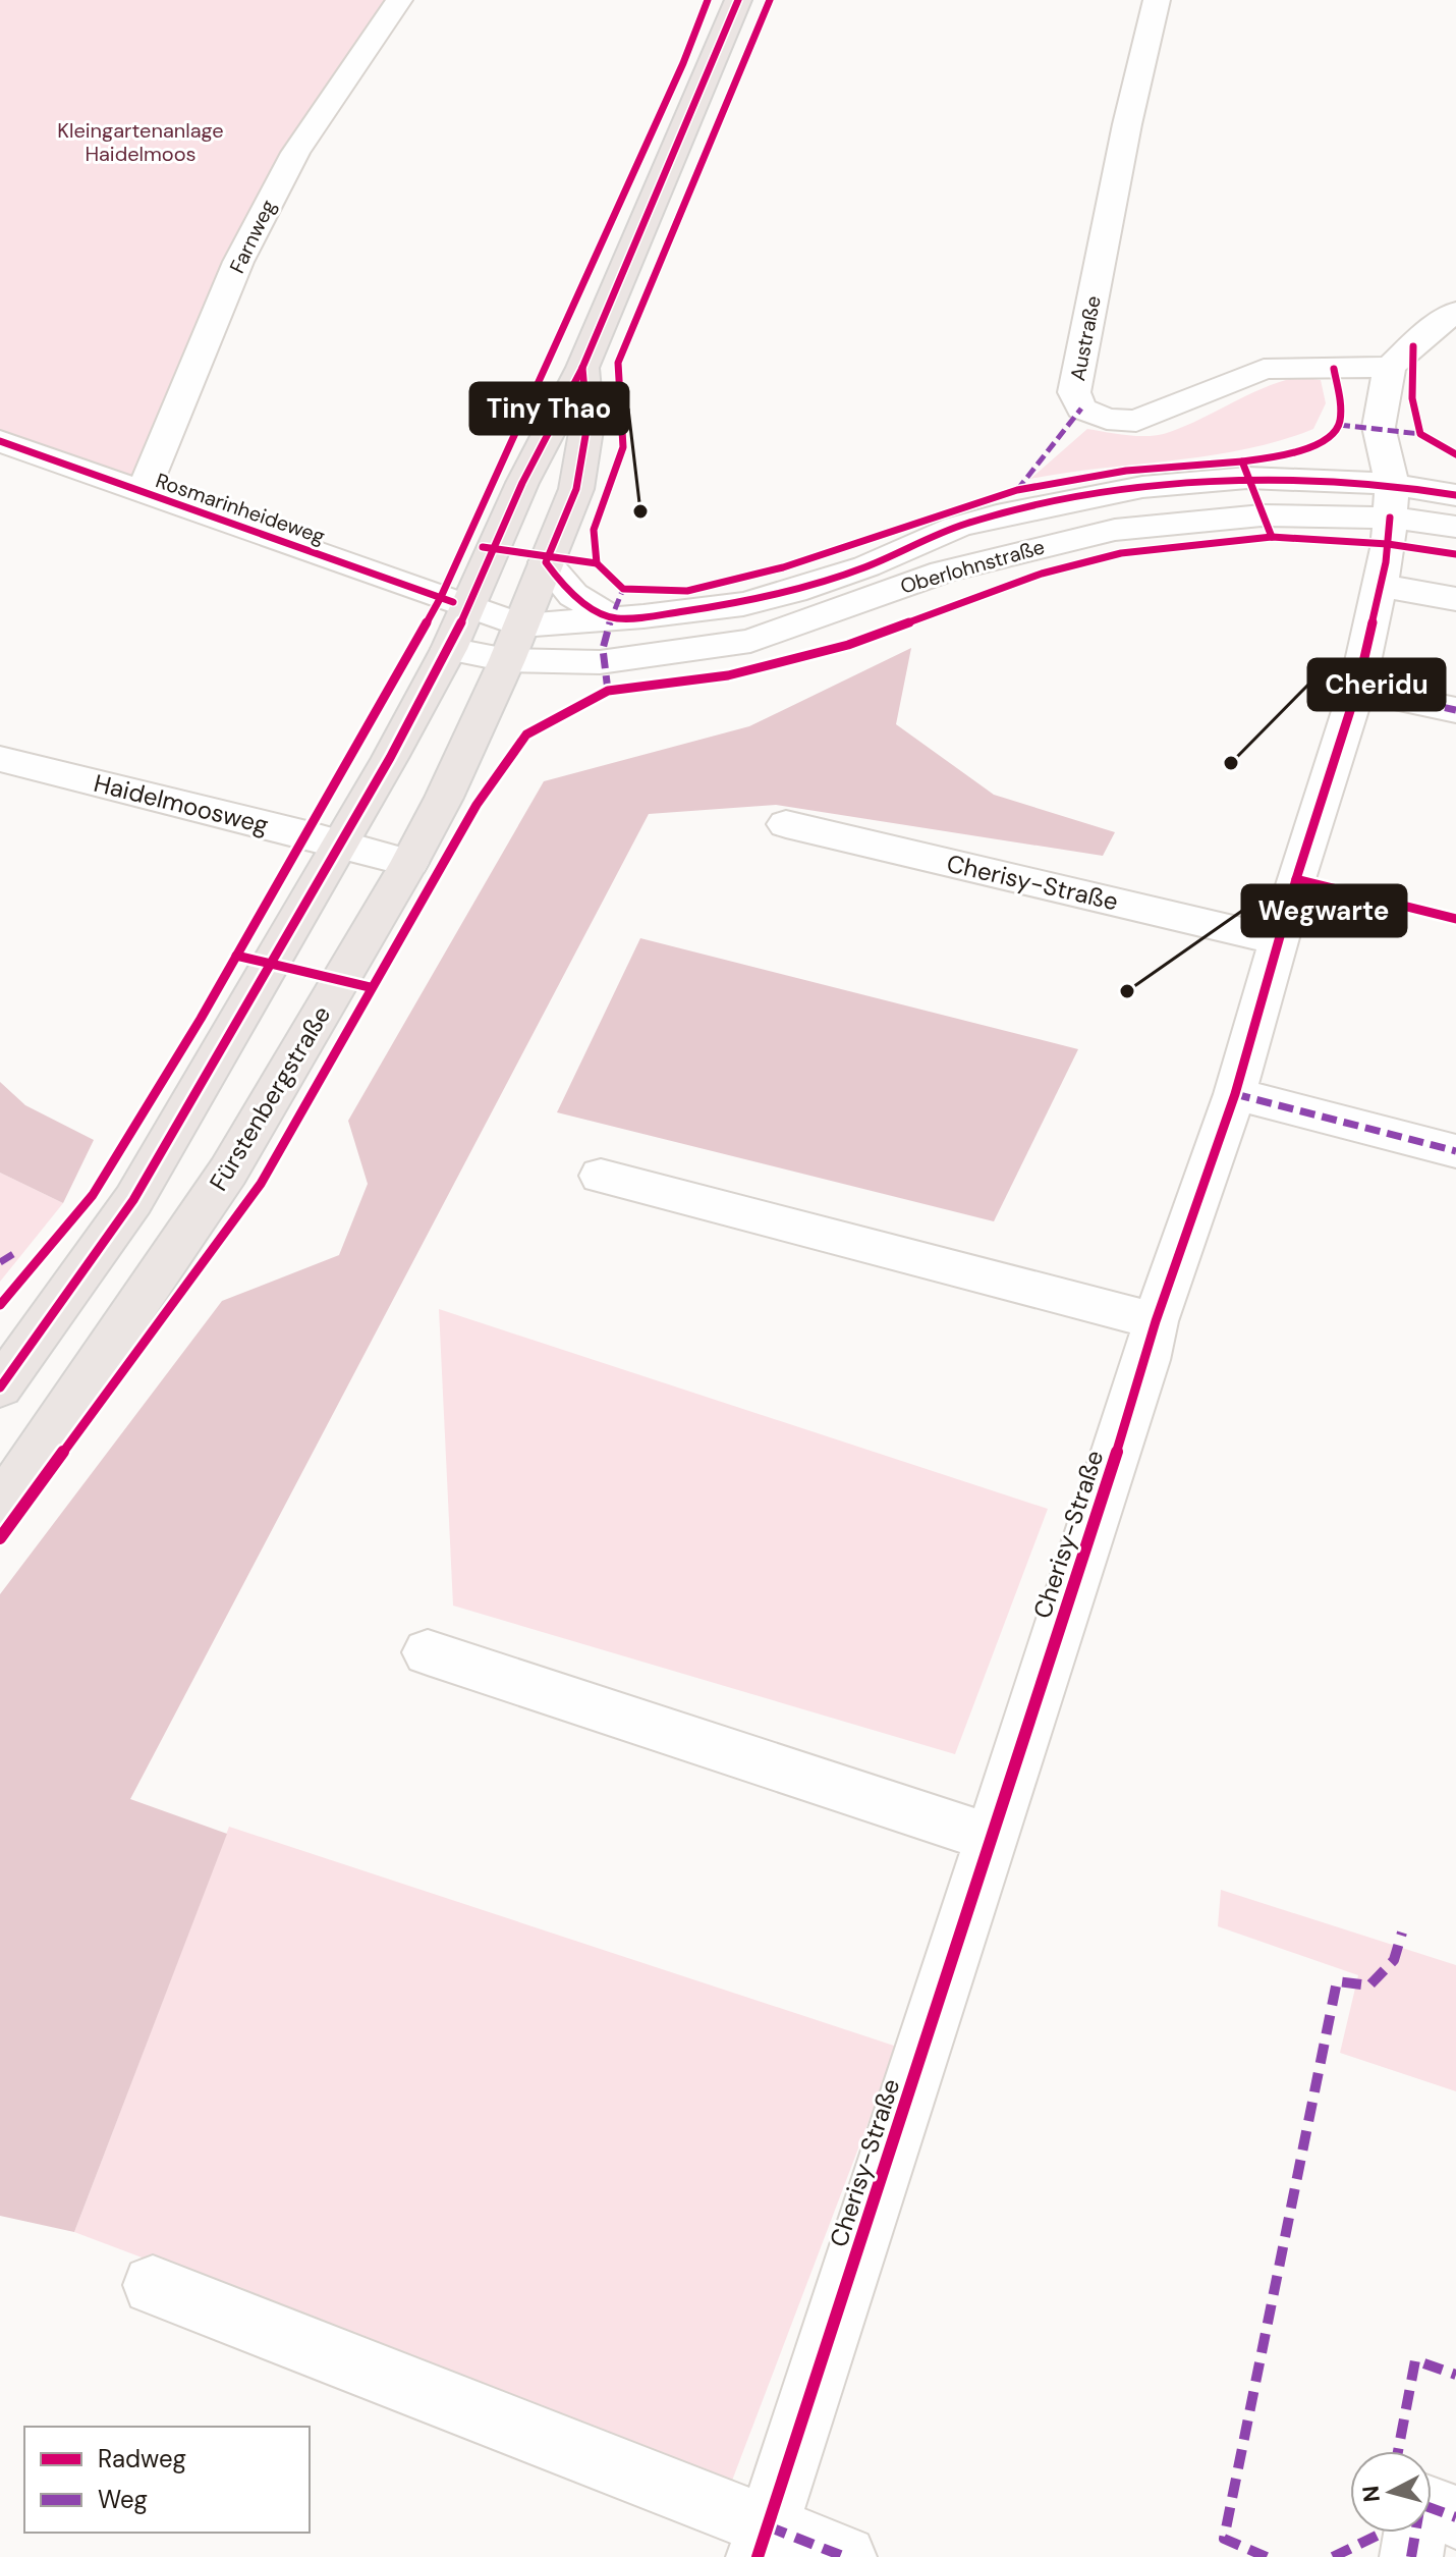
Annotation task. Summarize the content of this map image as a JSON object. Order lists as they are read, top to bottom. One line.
{"streets":{"main road":["Fürstenbergstraße"],"street":["Farnweg","Austraße","Rosmarinheideweg","Oberlohnstraße","Haidelmoosweg","Cherisy-Straße"]},"crossings":[["Farnweg","Rosmarinheideweg"],["Rosmarinheideweg","Oberlohnstraße"],["Oberlohnstraße","Cherisy-Straße"],["Oberlohnstraße","Fürstenbergstraße"],["Haidelmoosweg","Fürstenbergstraße"]],"parks":["Kleingartenanlage Haidelmoos"],"places":["Tiny Thao","Cheridu","Wegwarte"],"legend":["Radweg","Weg"],"north":"left"}
